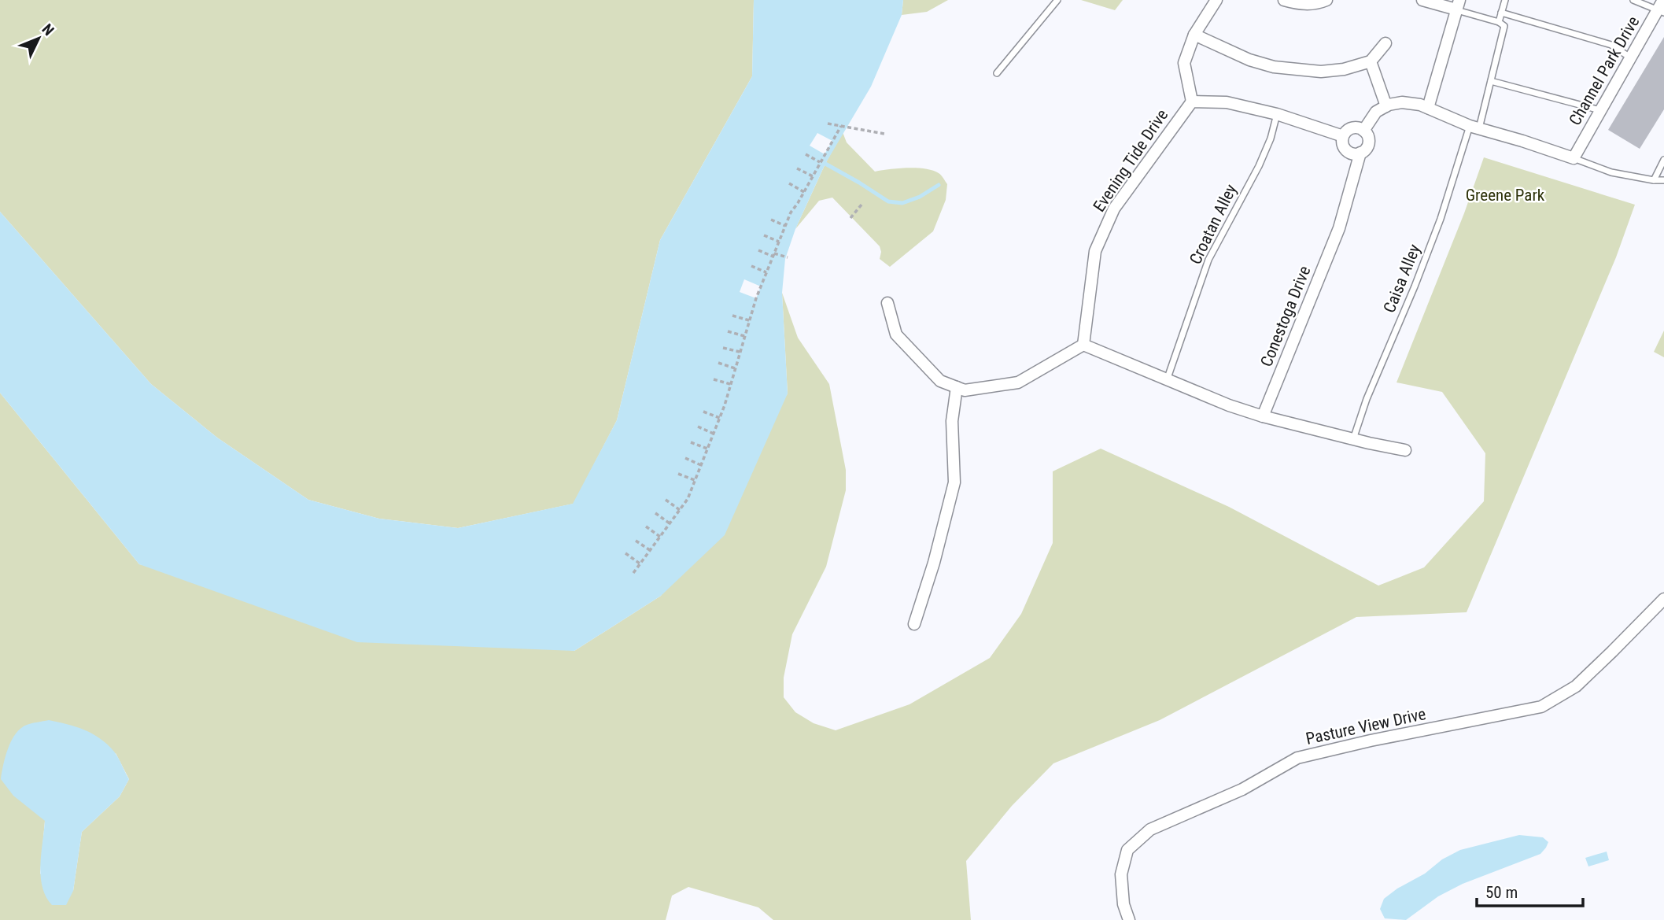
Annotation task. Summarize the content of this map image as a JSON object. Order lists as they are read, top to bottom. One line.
{"streets":{"street":["Channel Park Drive","Evening Tide Drive","Conestoga Drive","Pasture View Drive"],"lane":["Croatan Alley","Caisa Alley"]},"parks":["Greene Park"],"scale_bar":"50 m","north":"top right"}
